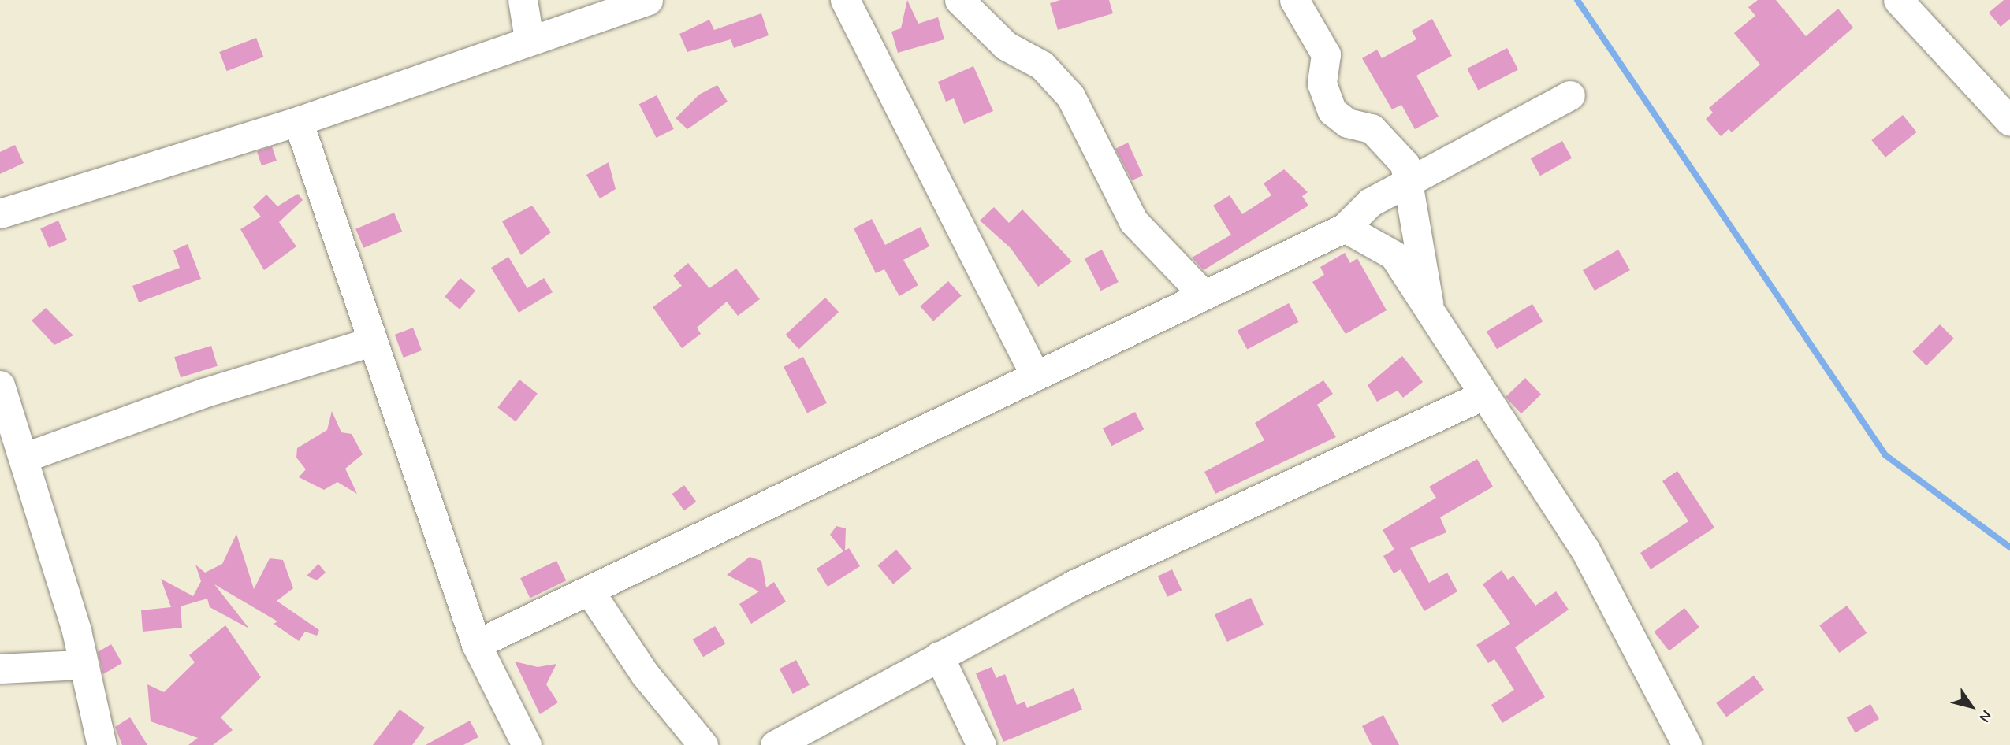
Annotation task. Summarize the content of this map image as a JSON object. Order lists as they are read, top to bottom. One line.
{"north":"bottom right"}
